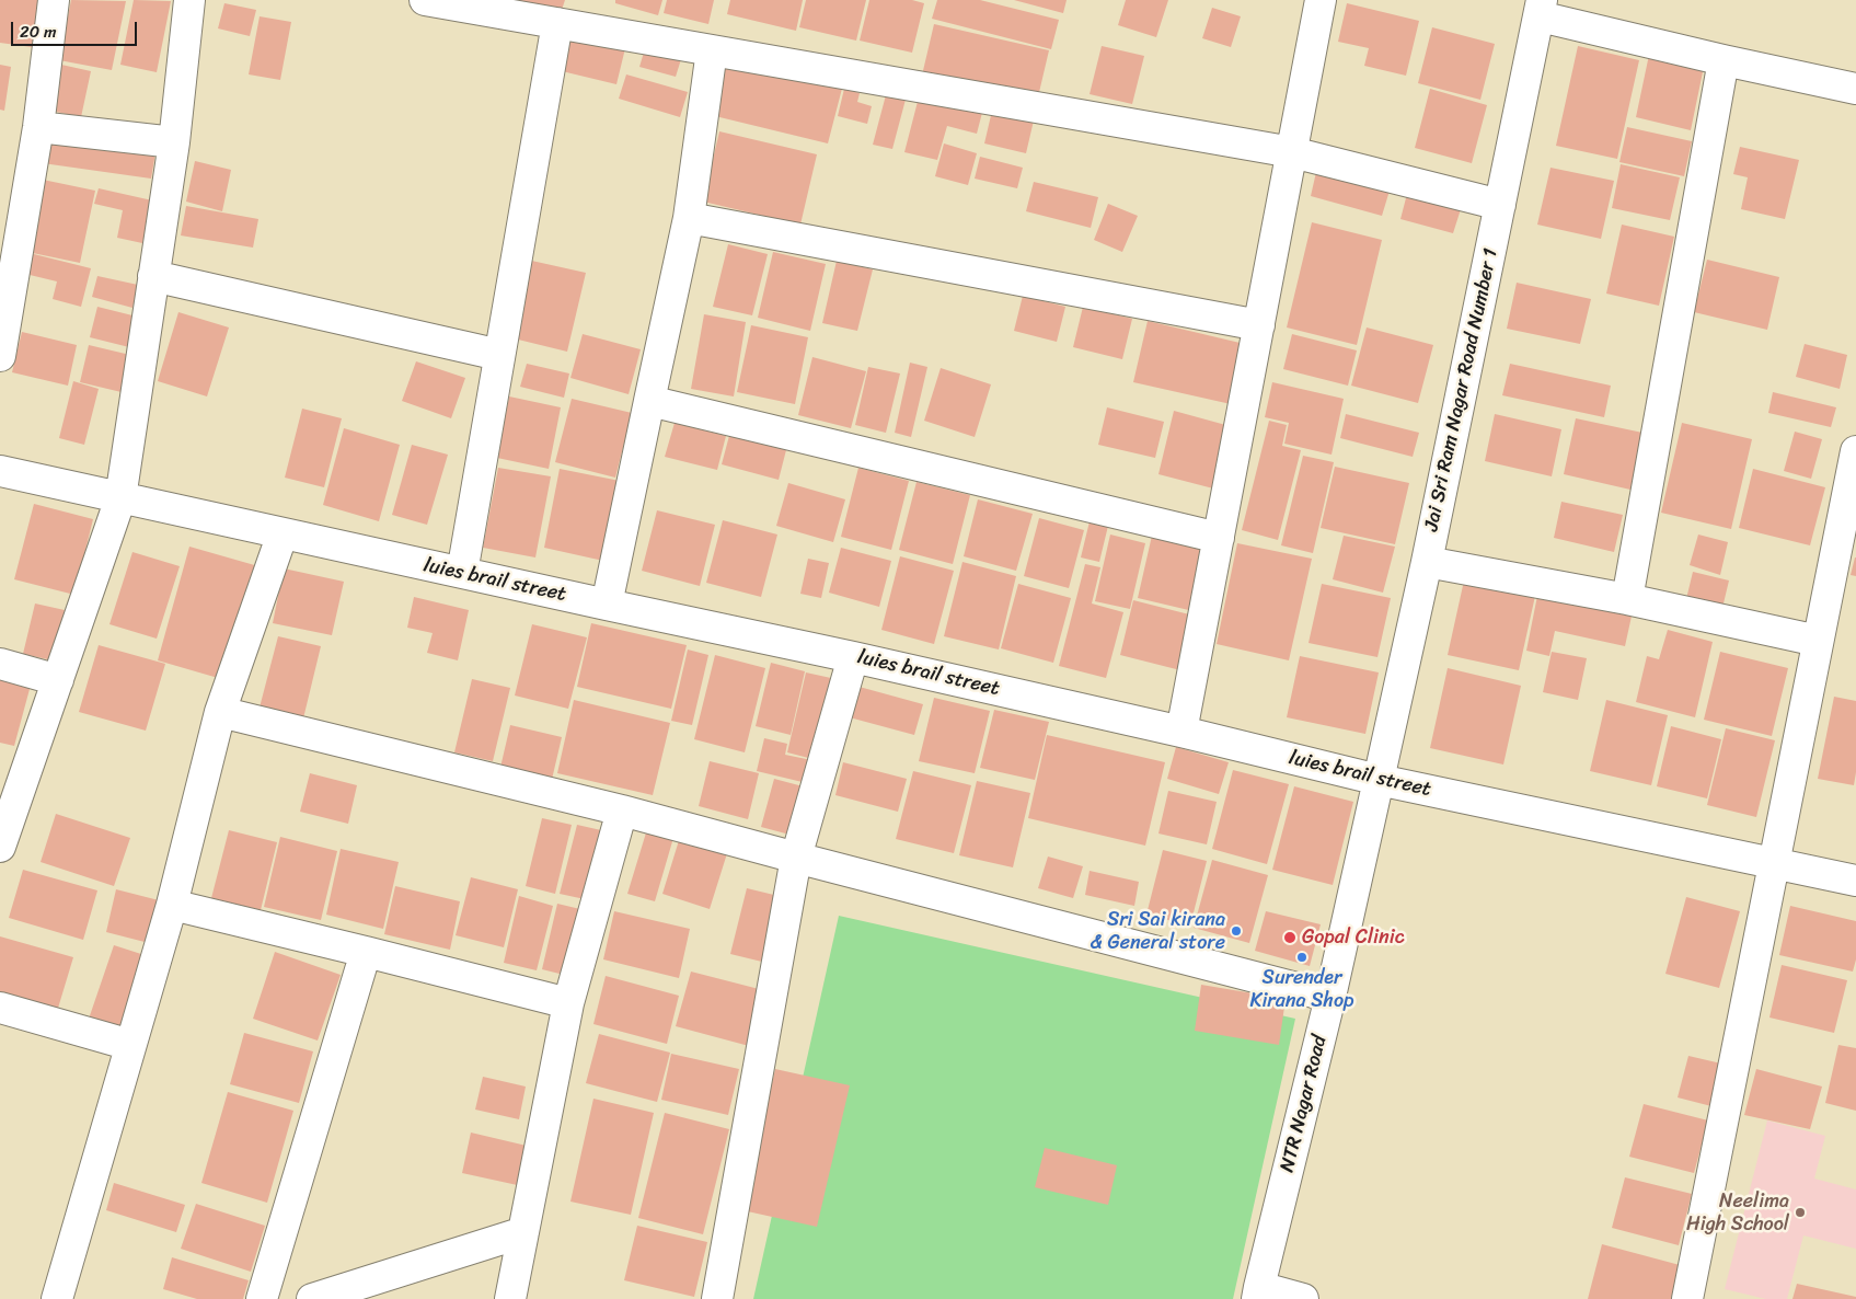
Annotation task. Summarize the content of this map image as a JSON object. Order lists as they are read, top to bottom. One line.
{"streets":{"street":["Jai Sri Ram Nagar Road Number 1","luies brail street","NTR Nagar Road"]},"crossings":[["Jai Sri Ram Nagar Road Number 1","luies brail street"],["Jai Sri Ram Nagar Road Number 1","NTR Nagar Road"],["luies brail street","NTR Nagar Road"]],"places":["Sri Sai kirana & General store","Gopal Clinic","Surender Kirana Shop","Neelima High School"],"scale_bar":"20 m"}
